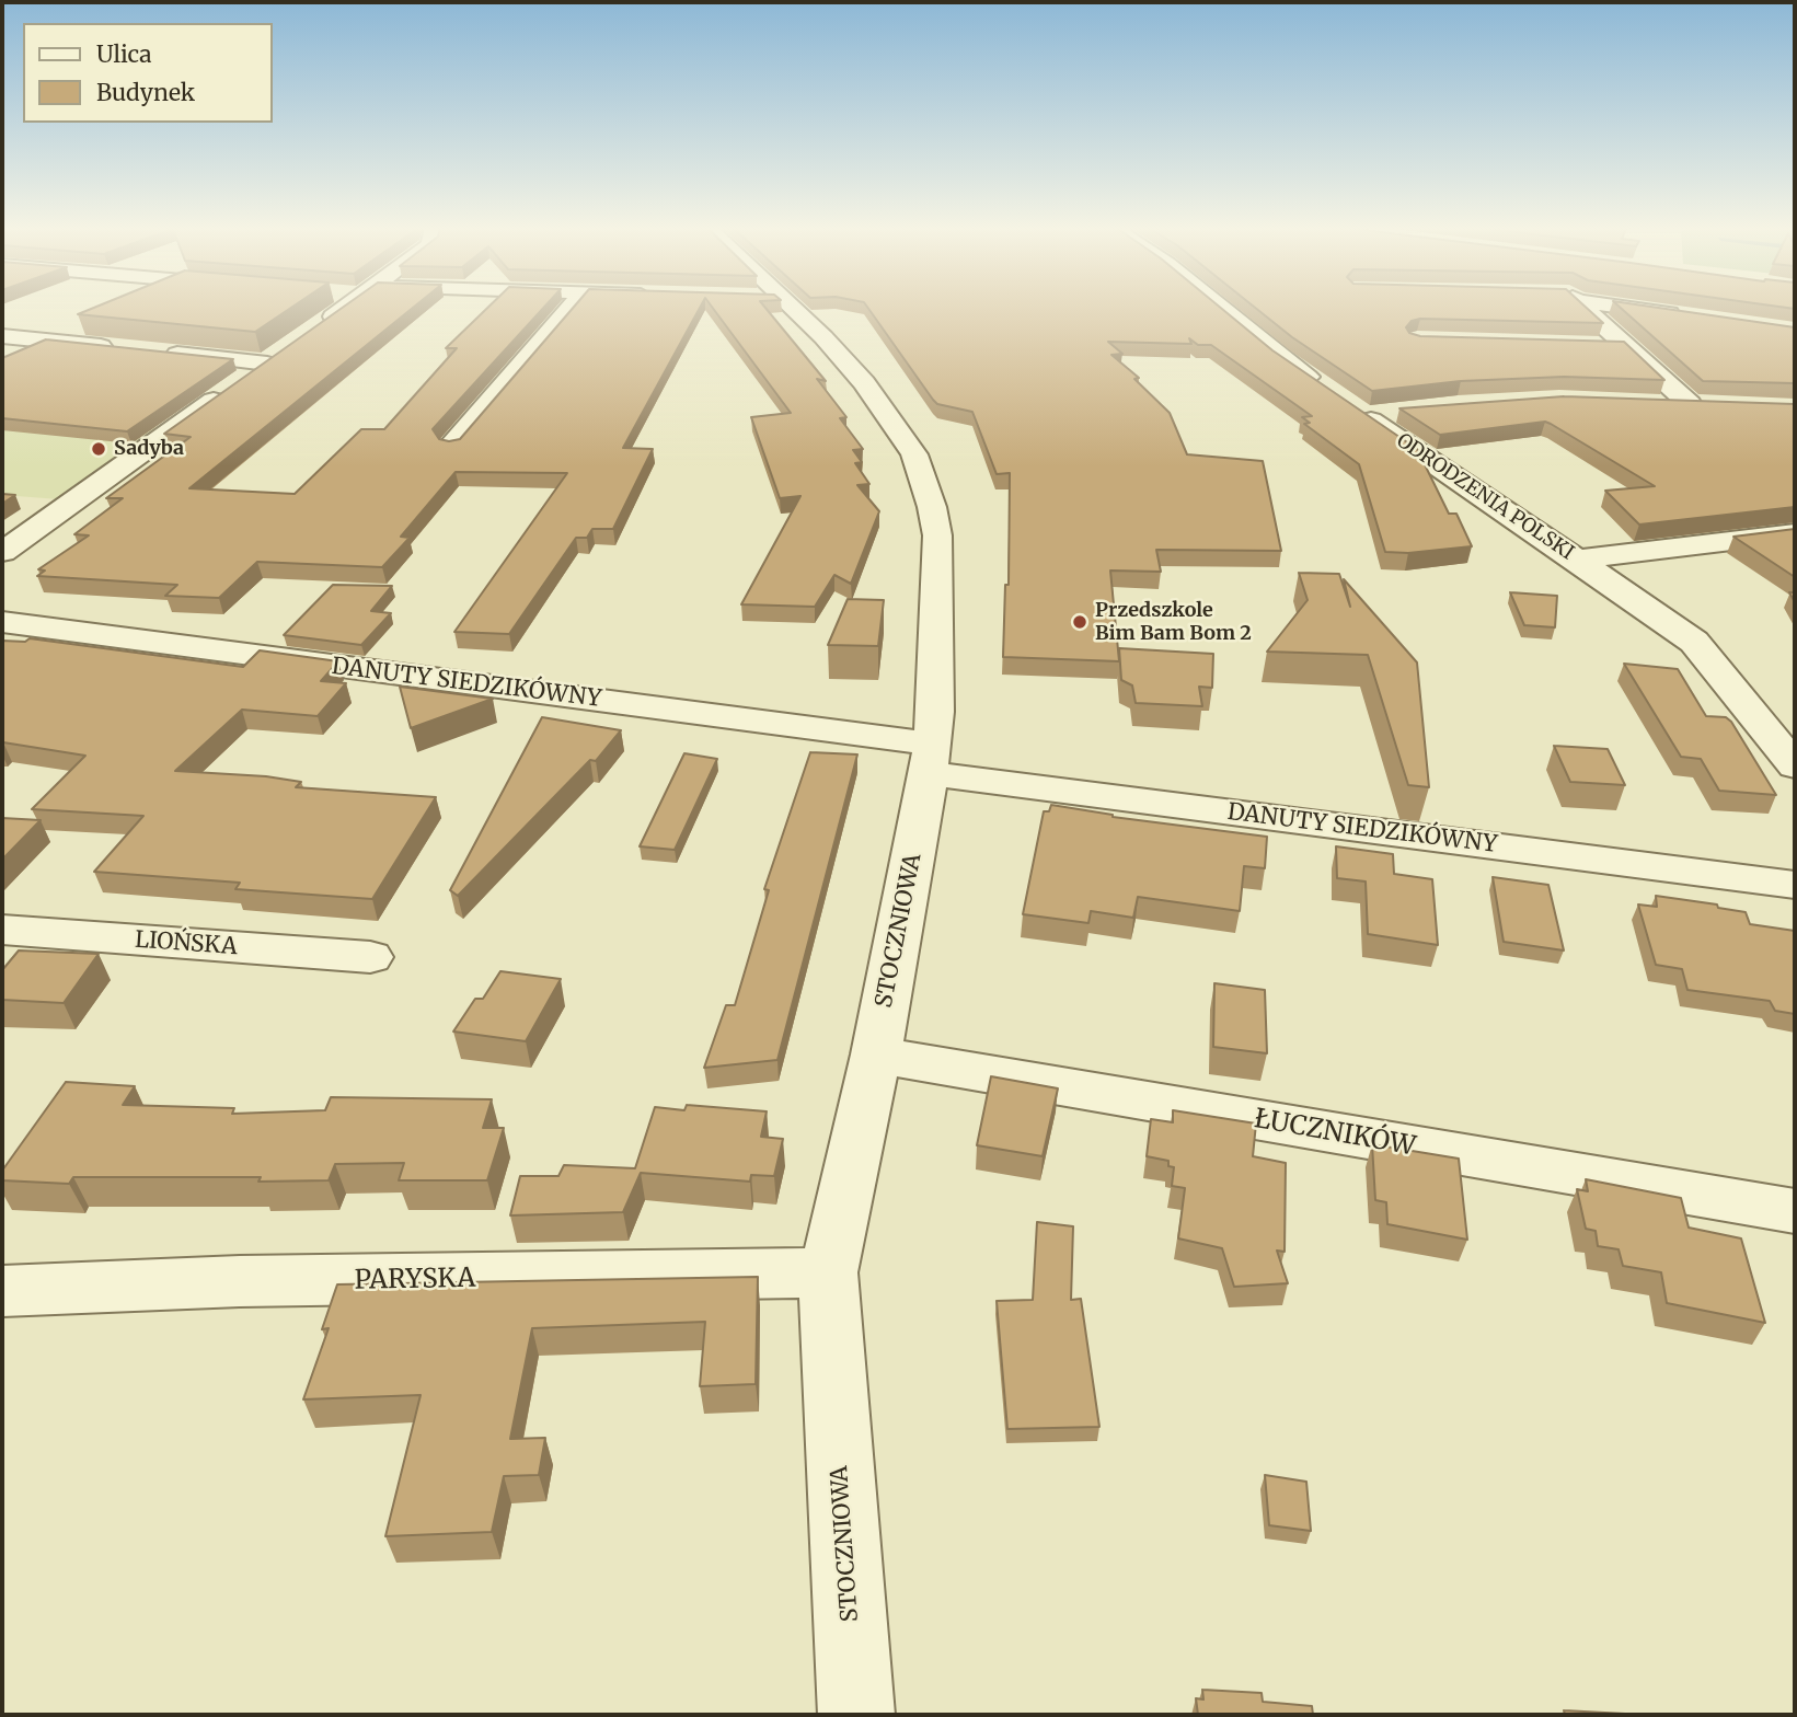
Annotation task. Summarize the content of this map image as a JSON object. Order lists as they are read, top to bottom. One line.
{"streets":{"street":["ODRODZENIA POLSKI","DANUTY SIEDZIKÓWNY","STOCZNIOWA","LIOŃSKA","ŁUCZNIKÓW","PARYSKA"]},"crossings":[["DANUTY SIEDZIKÓWNY","STOCZNIOWA"],["STOCZNIOWA","ŁUCZNIKÓW"],["STOCZNIOWA","PARYSKA"]],"places":["Sadyba","Przedszkole Bim Bam Bom 2"],"legend":["Ulica","Budynek"]}
